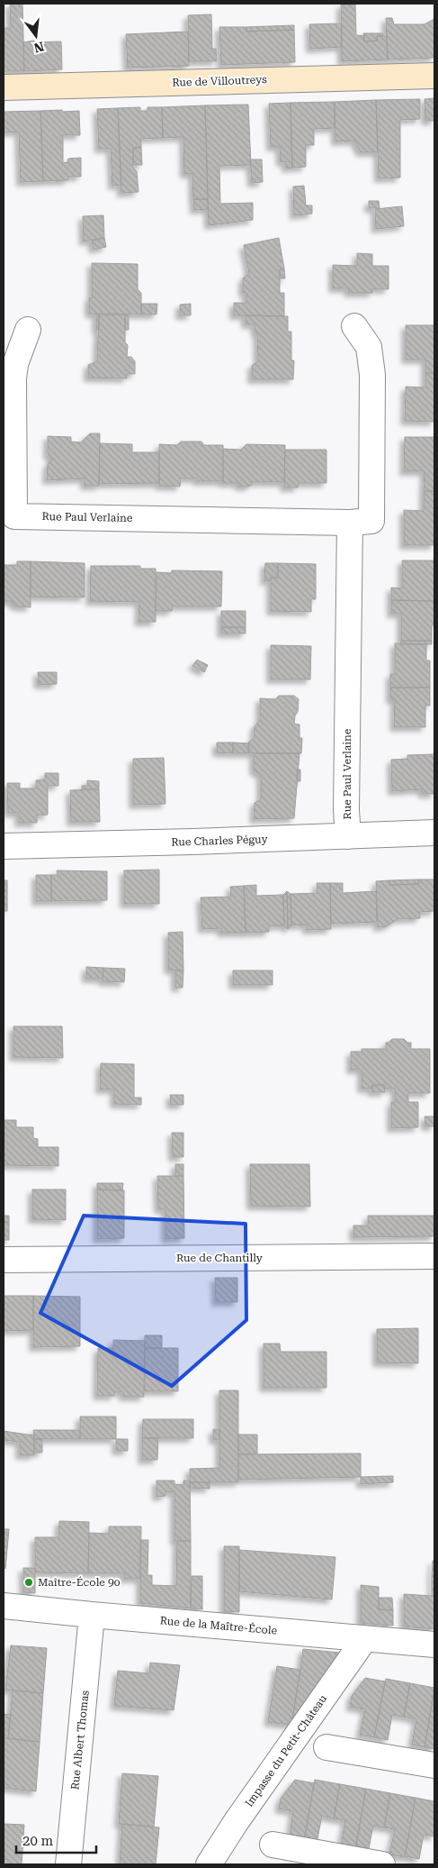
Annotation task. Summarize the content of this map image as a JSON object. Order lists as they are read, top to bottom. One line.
{"streets":{"street":["Rue de Villoutreys","Rue Paul Verlaine","Rue Charles Péguy","Rue de Chantilly","Rue de la Maître-École","Rue Albert Thomas","Impasse du Petit-Château"]},"crossings":[["Rue Paul Verlaine","Rue Charles Péguy"],["Rue de la Maître-École","Rue Albert Thomas"],["Rue de la Maître-École","Impasse du Petit-Château"]],"places":["Maître-École 90"],"scale_bar":"20 m","north":"bottom"}
